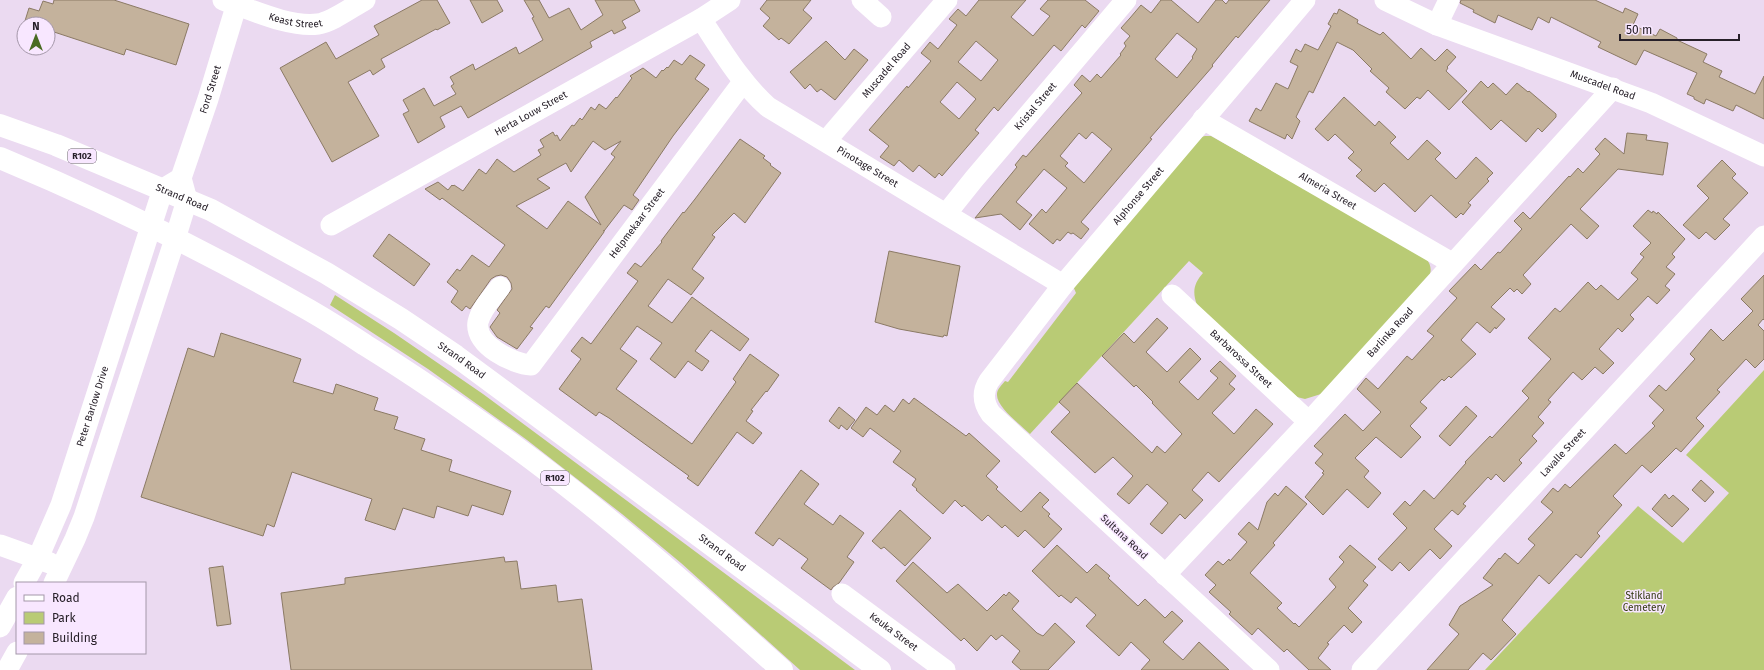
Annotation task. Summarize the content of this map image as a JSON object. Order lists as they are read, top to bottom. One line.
{"streets":{"main road":["R102","Strand Road"],"street":["Keast Street","Muscadel Road","Ford Street","Kristal Street","Herta Louw Street","Pinotage Street","Almeria Street","Alphonse Street","Helpmekaar Street","Barlinka Road","Barbarossa Street","Peter Barlow Drive","Lavalle Street","Sultana Road","Keuka Street"]},"crossings":[["Keast Street","Ford Street"],["Muscadel Road","Pinotage Street"],["Muscadel Road","Barlinka Road"],["Ford Street","R102"],["Ford Street","Strand Road"],["Ford Street","Peter Barlow Drive"],["Kristal Street","Pinotage Street"],["Herta Louw Street","Pinotage Street"],["R102","Peter Barlow Drive"],["Pinotage Street","Alphonse Street"],["Pinotage Street","Helpmekaar Street"],["Almeria Street","Alphonse Street"],["Almeria Street","Barlinka Road"],["Alphonse Street","Sultana Road"],["Barlinka Road","Barbarossa Street"],["Barlinka Road","Sultana Road"]],"parks":["Stikland Cemetery"],"legend":["Road","Park","Building"],"scale_bar":"50 m","north":"top"}
